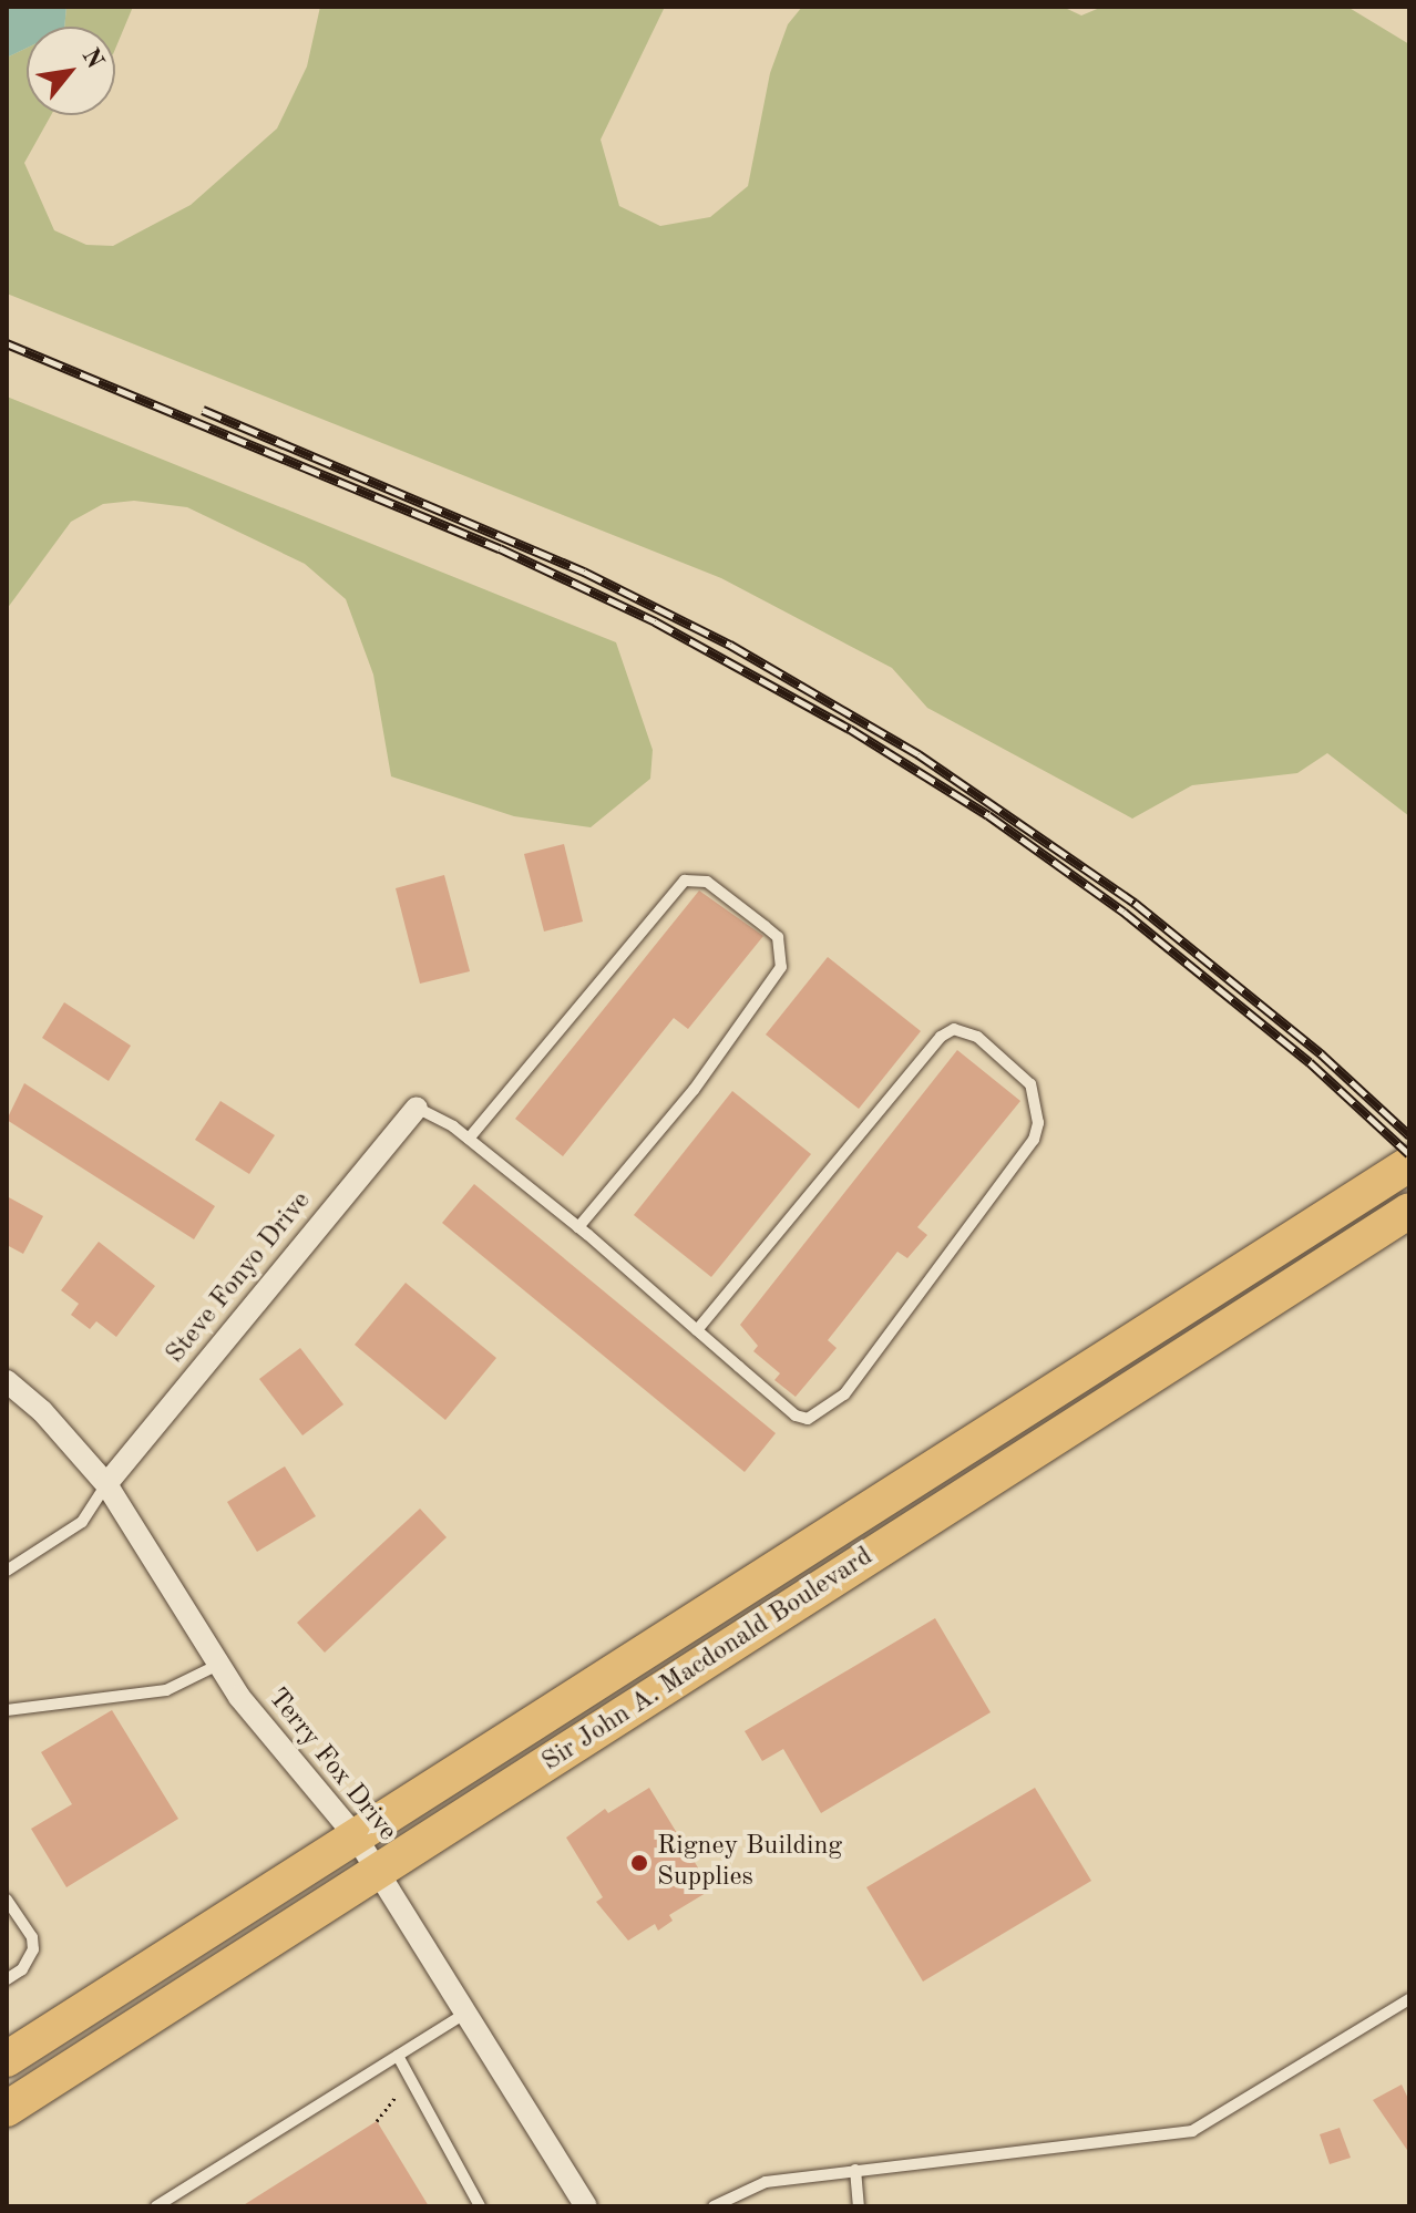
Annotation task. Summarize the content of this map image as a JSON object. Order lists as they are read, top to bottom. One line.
{"streets":{"main road":["Sir John A. Macdonald Boulevard"],"street":["Steve Fonyo Drive","Terry Fox Drive"]},"crossings":[["Steve Fonyo Drive","Terry Fox Drive"],["Sir John A. Macdonald Boulevard","Terry Fox Drive"]],"places":["Rigney Building Supplies"],"north":"top right"}
